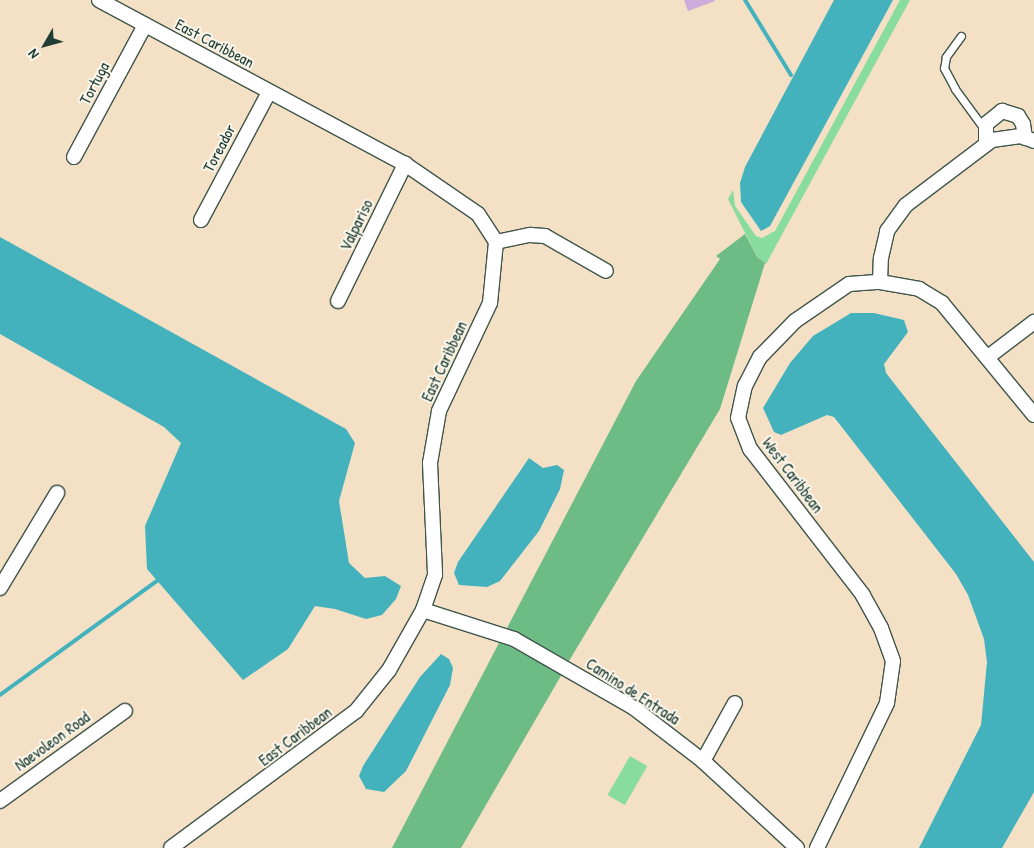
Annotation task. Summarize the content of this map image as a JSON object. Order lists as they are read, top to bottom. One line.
{"streets":{"street":["East Caribbean","Tortuga","Toreador","Valpariso","West Caribbean","Camino de Entrada","Naevoleon Road"]},"crossings":[["East Caribbean","Tortuga"],["East Caribbean","Toreador"],["East Caribbean","Valpariso"],["East Caribbean","Camino de Entrada"]],"north":"bottom left"}
